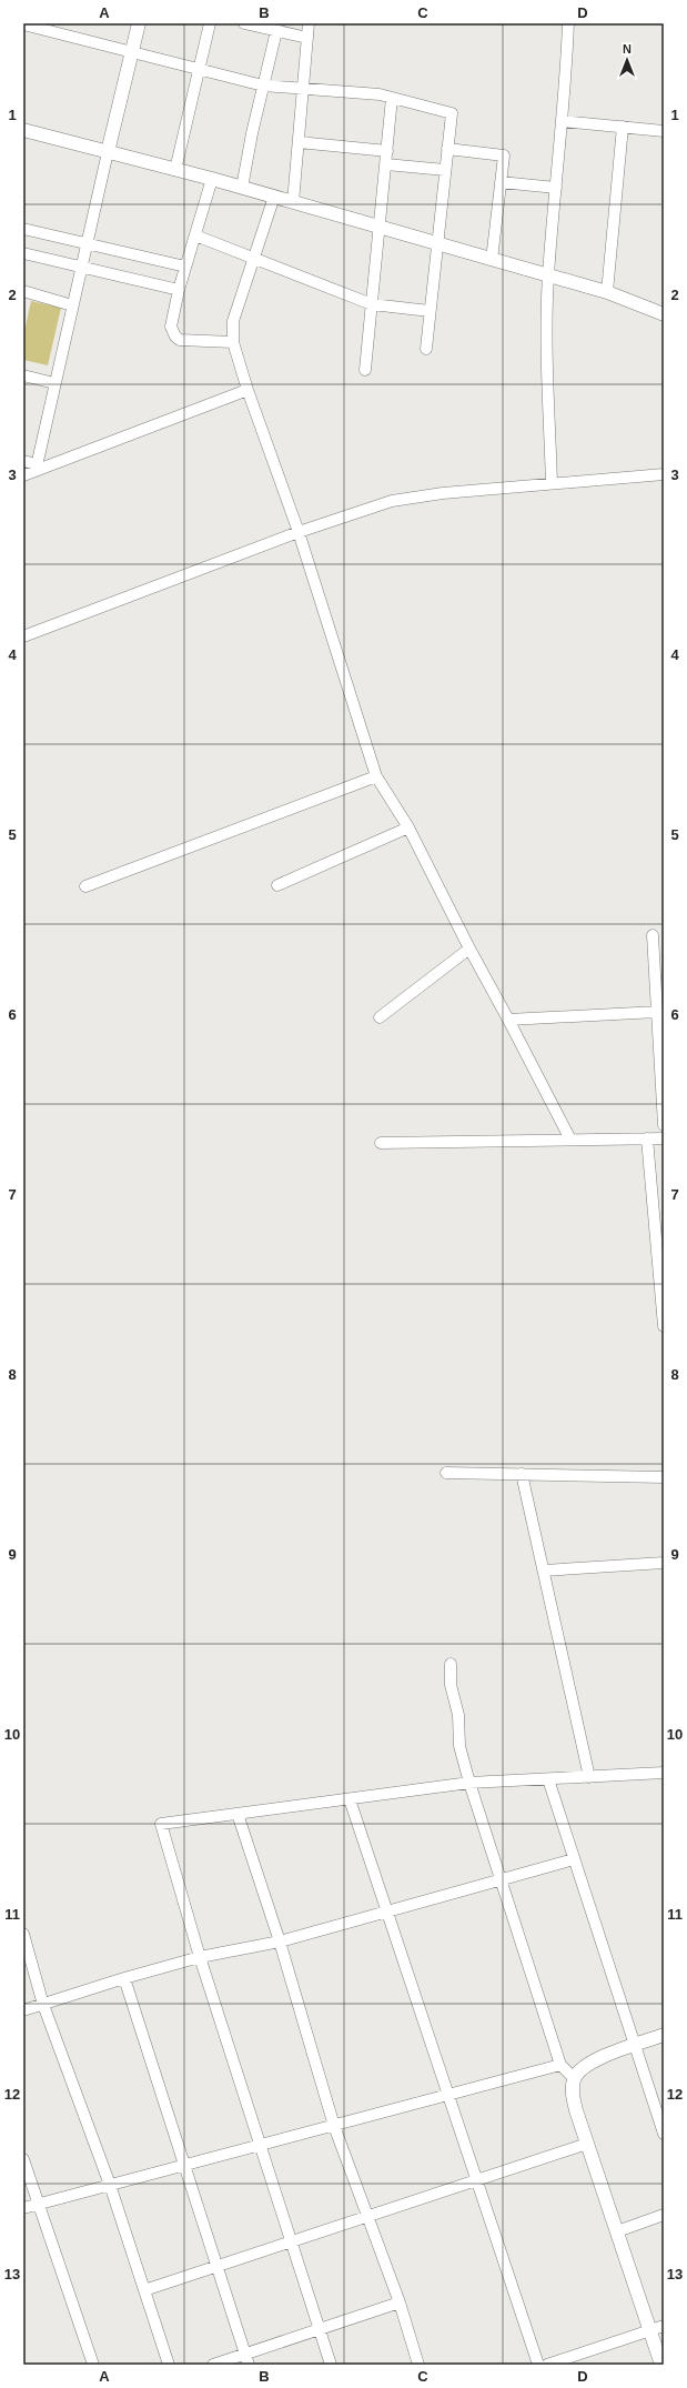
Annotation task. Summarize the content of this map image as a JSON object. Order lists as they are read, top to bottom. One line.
{"north":"top","grid":{"columns":["A","B","C","D"],"rows":["1","2","3","4","5","6","7","8","9","10","11","12","13"]}}
